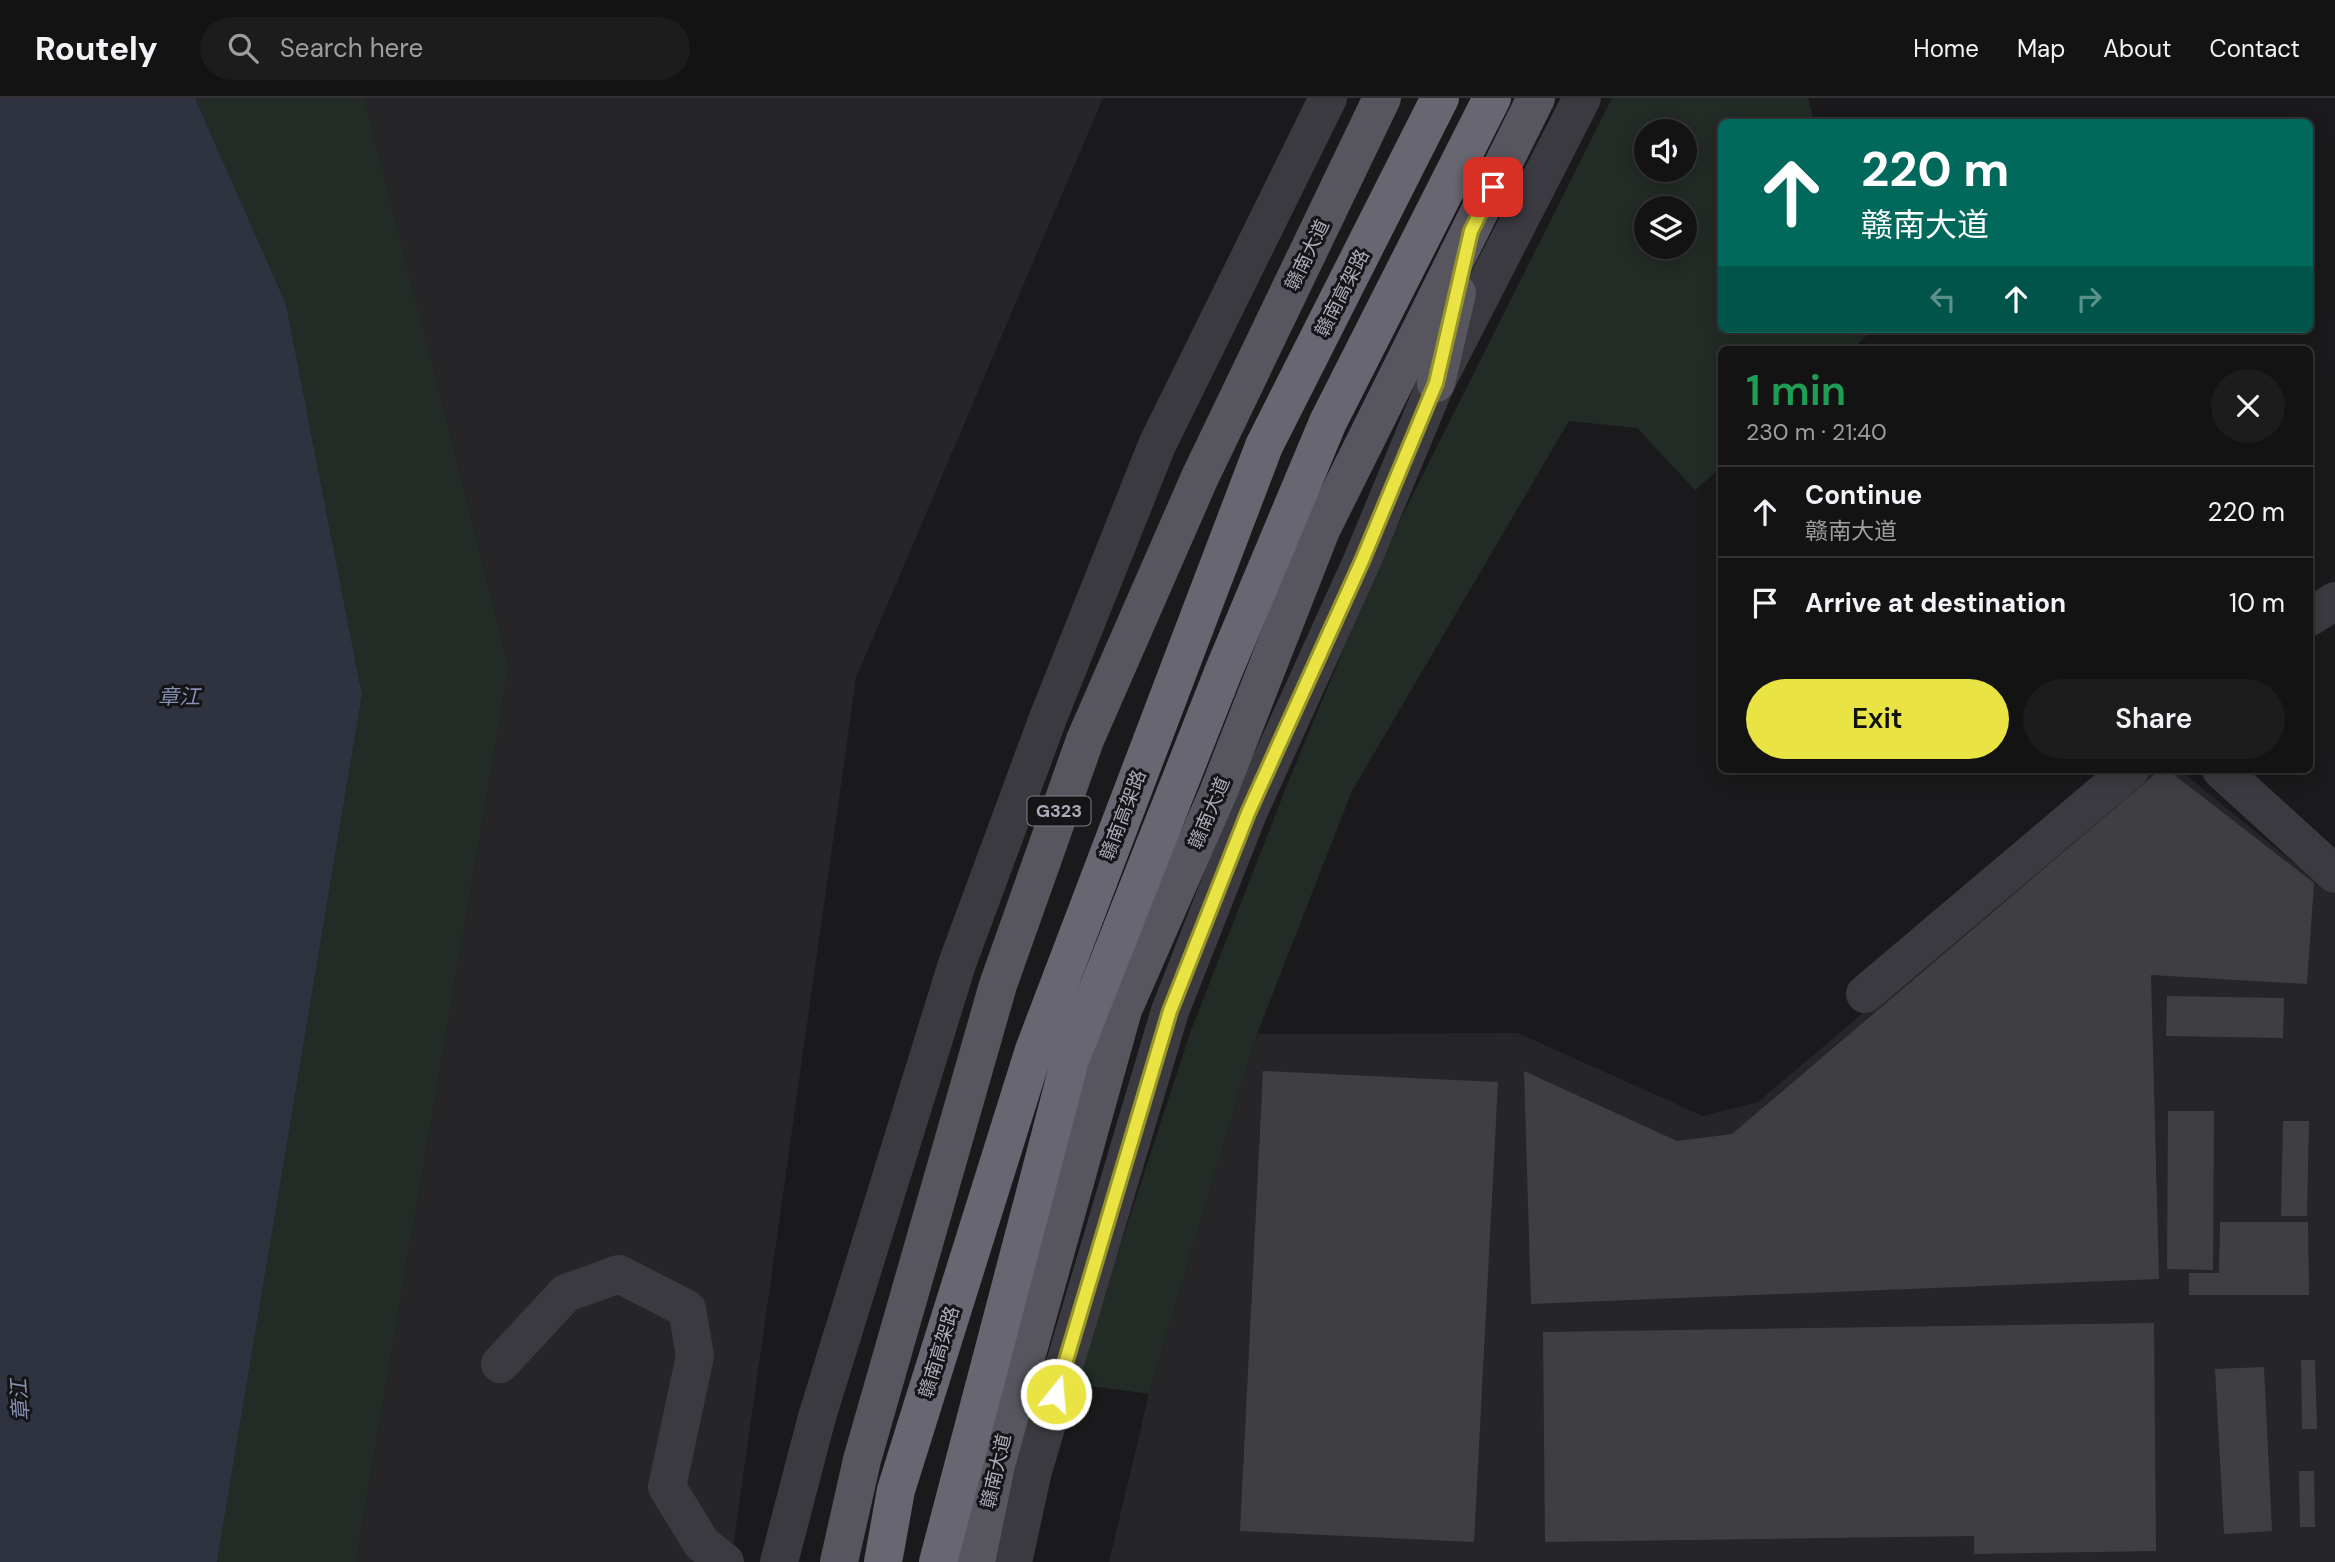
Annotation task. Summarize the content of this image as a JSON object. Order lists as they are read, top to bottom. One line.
{"streets":{"highway":["赣南高架路"],"main road":["赣南大道","G323"]},"water":["章江"],"page":{"header":"Routely","search":"Search here","nav":["Home","Map","About","Contact"],"turn":["220 m","赣南大道"],"heading":["1 min","230 m · 21:40"],"list":[{"name":"Continue","note":"赣南大道","value":"220 m"},{"name":"Arrive at destination","value":"10 m"}],"buttons":["Exit","Share"]}}
